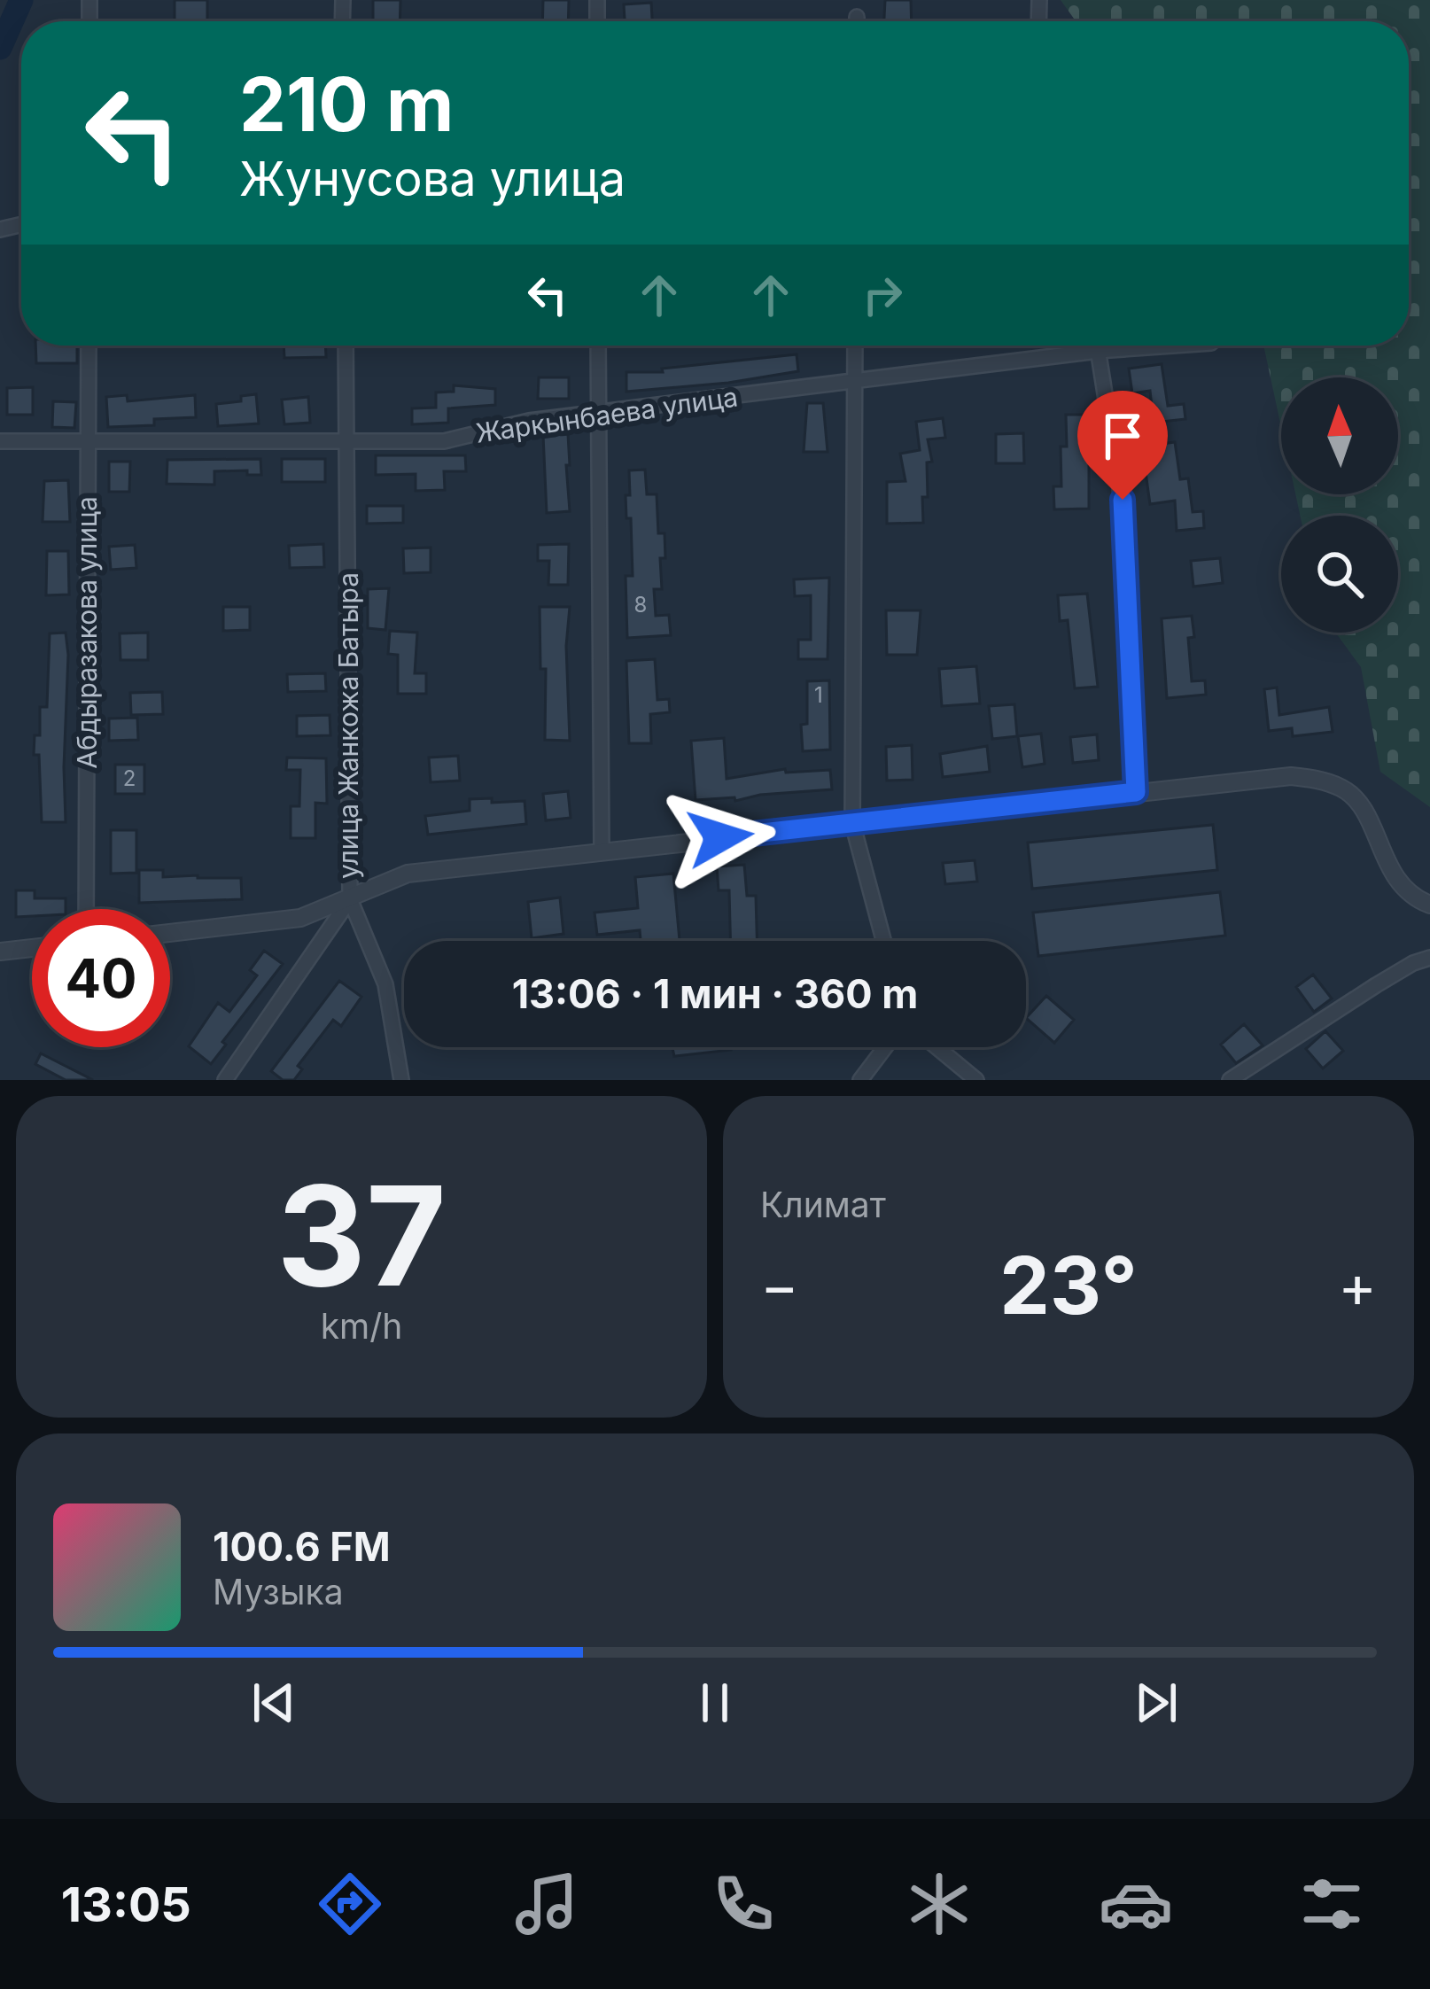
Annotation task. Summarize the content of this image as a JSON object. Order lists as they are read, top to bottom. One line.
{"streets":{"street":["Жаркынбаева улица","Абдыразакова улица","улица Жанкожа Батыра"]},"crossings":[["Жаркынбаева улица","Абдыразакова улица"],["Жаркынбаева улица","улица Жанкожа Батыра"]],"house_numbers":["8","1","2"],"north":"top","page":{"turn":["210 m","Жунусова улица"],"limit":"40","trip":"13:06 · 1 мин · 360 m","tile":[["37","km/h"],"Климат"],"heat":["−","23°","+"],"song":["100.6 FM","Музыка"],"tabs":"13:05"}}
